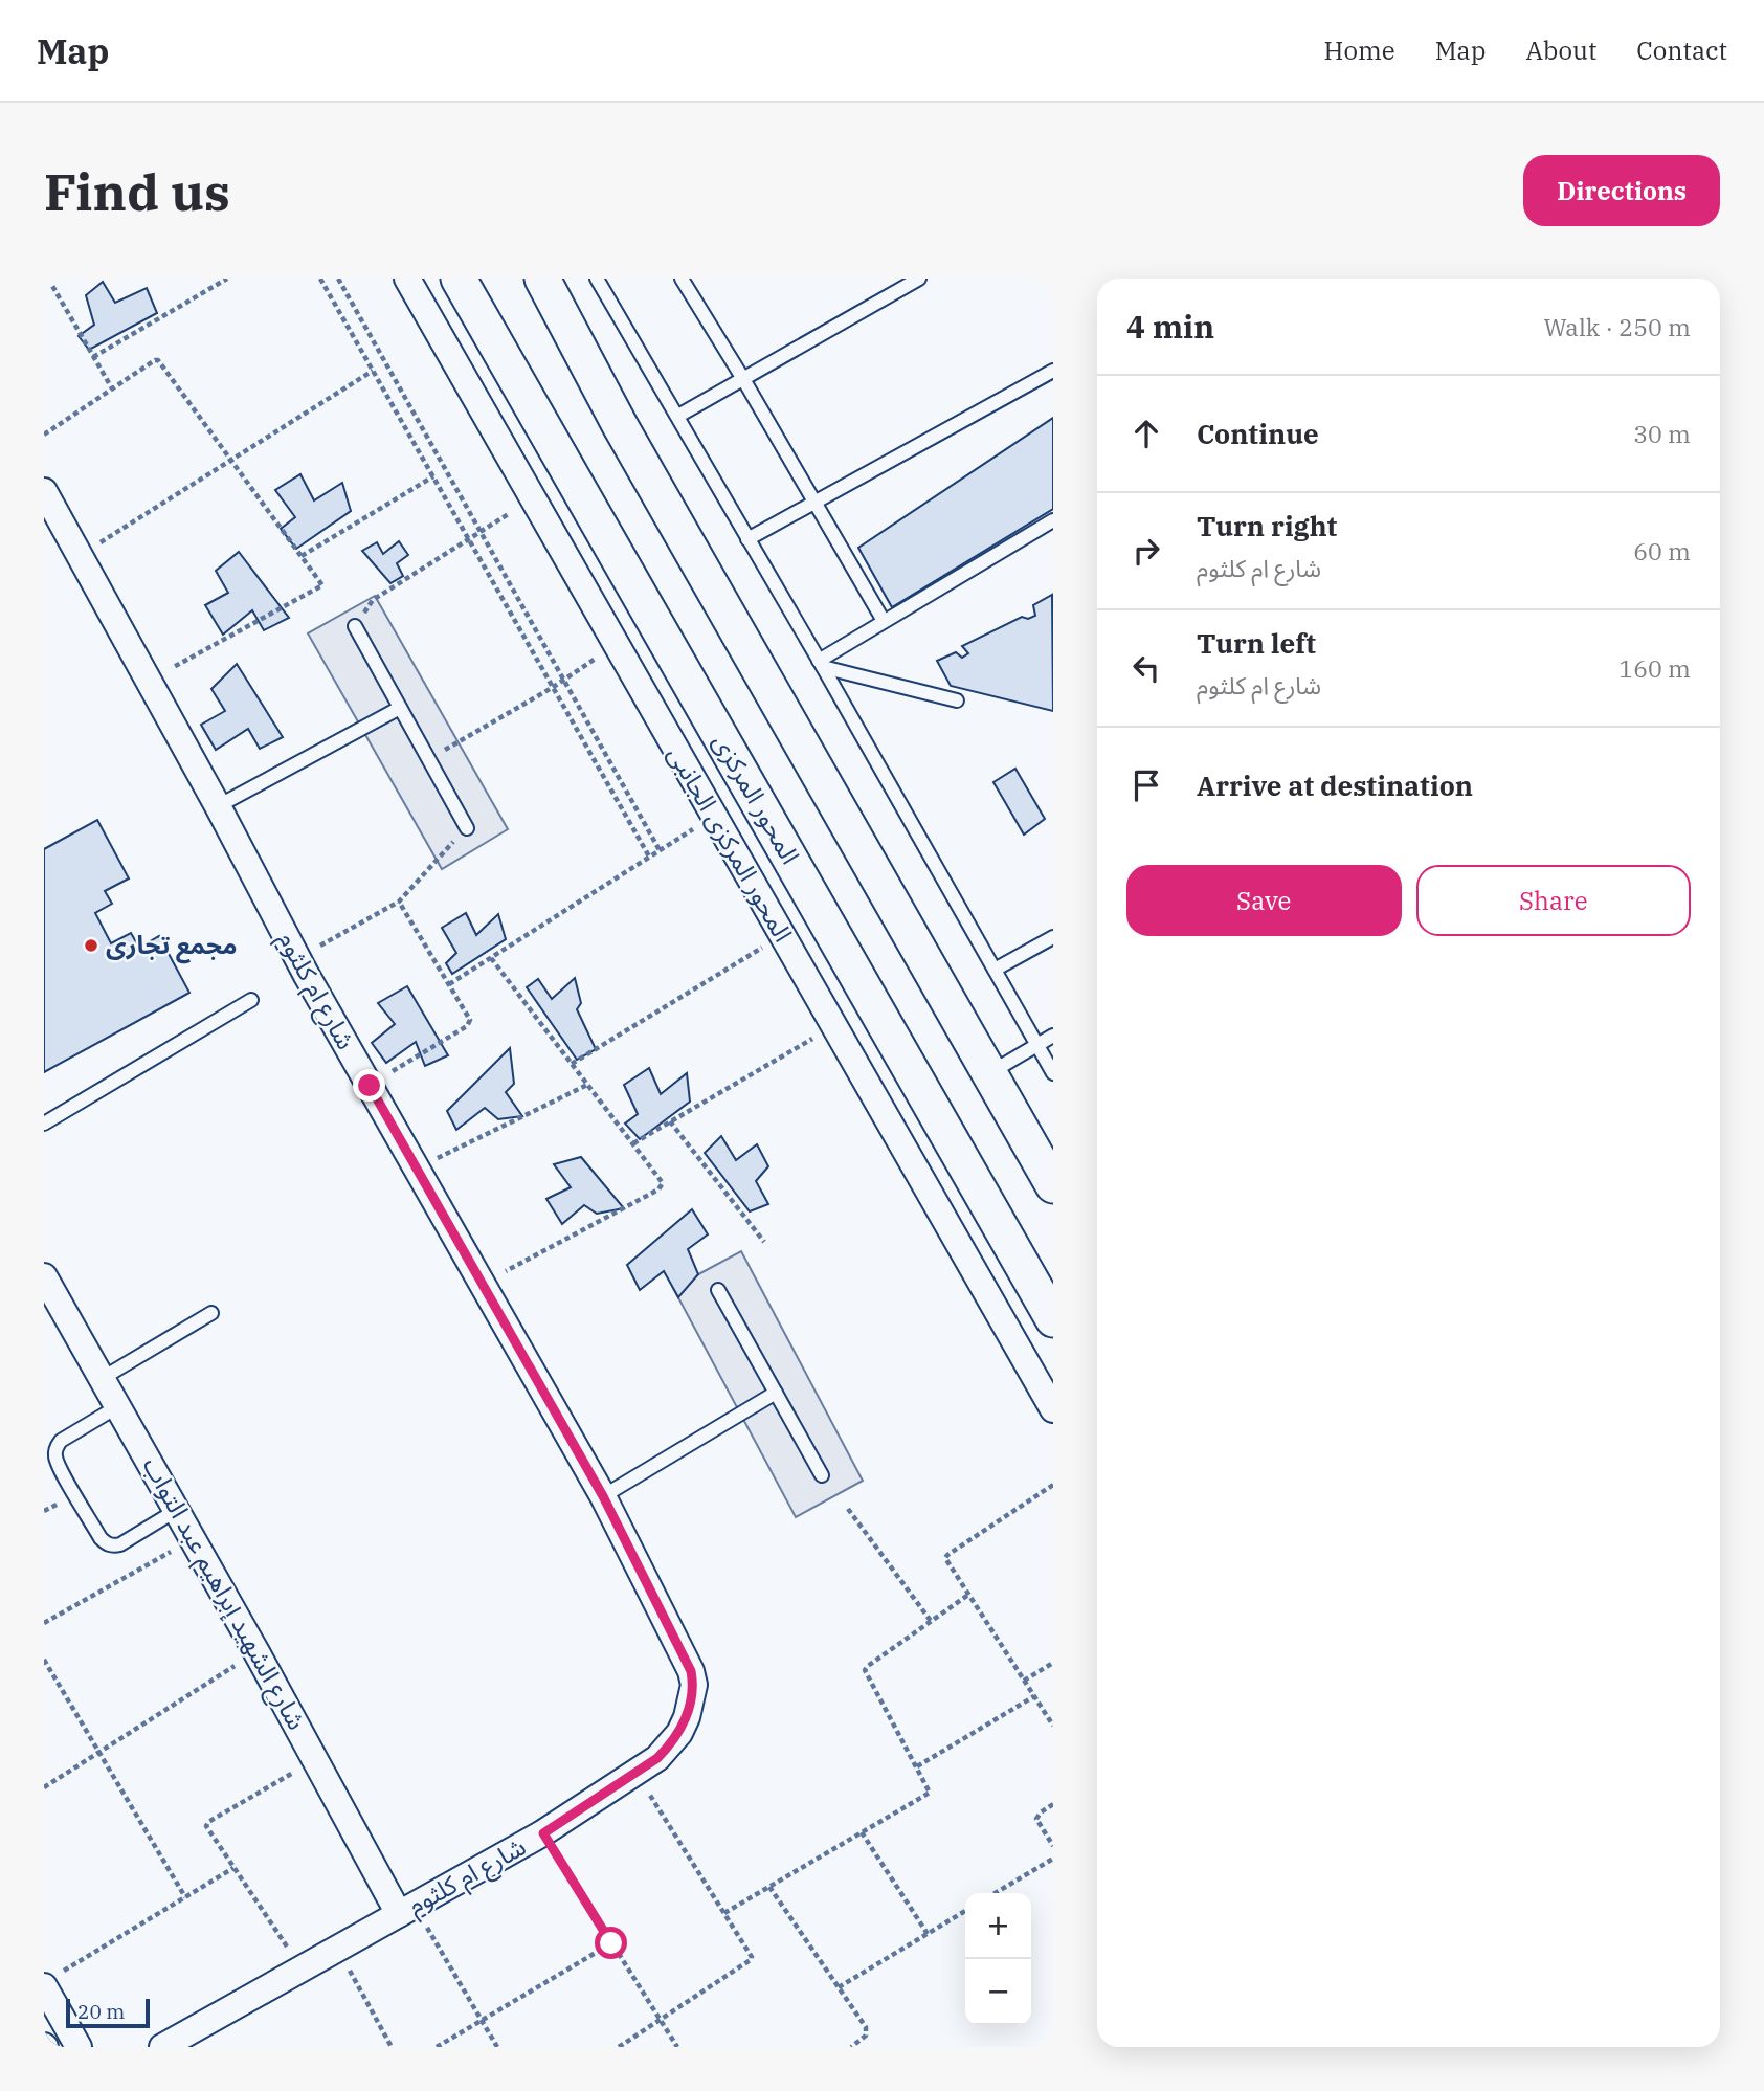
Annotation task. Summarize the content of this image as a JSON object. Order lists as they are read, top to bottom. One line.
{"streets":{"main road":["المحور المركزى"],"street":["المحور المركزى الجانبى","شارع ام كلثوم","شارع الشهيد إبراهيم عبد التواب"]},"crossings":[["شارع ام كلثوم","شارع الشهيد إبراهيم عبد التواب"]],"places":["مجمع تجارى"],"scale_bar":"20 m","page":{"header":"Map","nav":["Home","Map","About","Contact"],"buttons":["Directions",["Save","Share"]],"title":"Find us","heading":["4 min","Walk · 250 m"],"list":[["Continue","30 m"],["Turn right","شارع ام كلثوم","60 m"],["Turn left","شارع ام كلثوم","160 m"],"Arrive at destination"],"map_buttons":["+","−"],"scale":"20 m"}}
